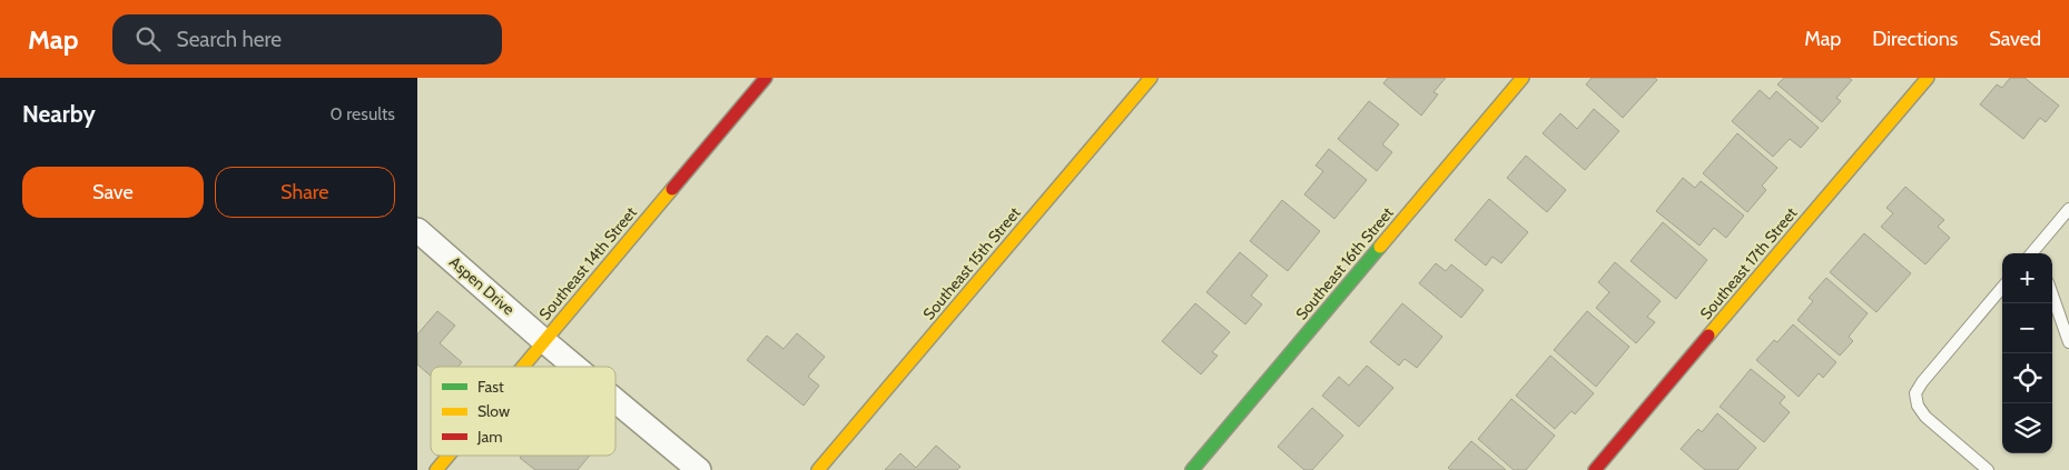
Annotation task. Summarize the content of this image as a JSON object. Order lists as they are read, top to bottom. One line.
{"streets":{"street":["Southeast 14th Street","Southeast 15th Street","Southeast 16th Street","Southeast 17th Street","Aspen Drive"]},"crossings":[["Southeast 14th Street","Aspen Drive"]],"legend":["Fast","Slow","Jam"],"page":{"header":"Map","search":"Search here","nav":["Map","Directions","Saved"],"heading":["Nearby","0 results"],"buttons":["Save","Share"],"map_buttons":["+","−"]}}
